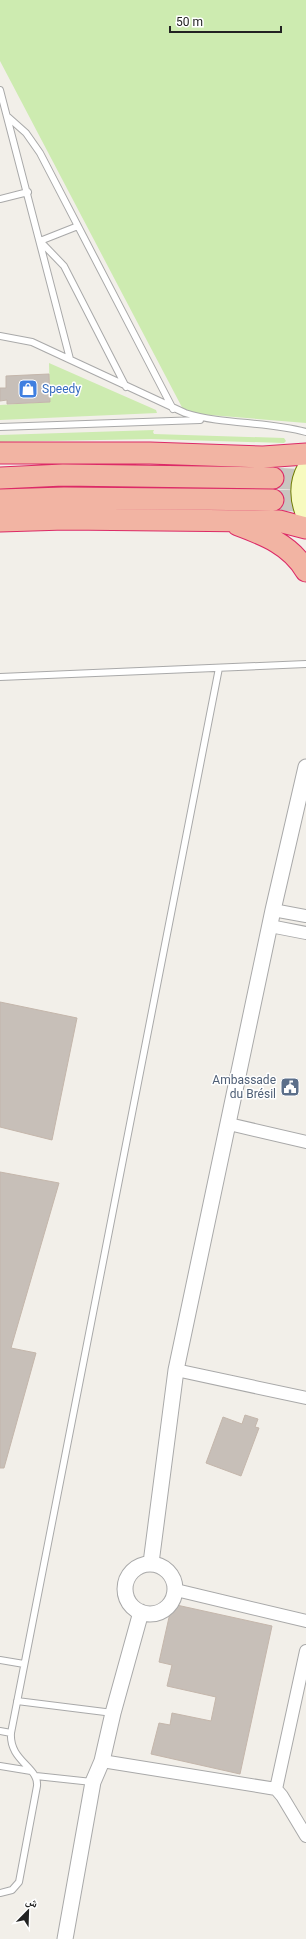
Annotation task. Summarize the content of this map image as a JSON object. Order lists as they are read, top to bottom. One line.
{"places":{"shop":["Speedy"],"public building":["Ambassade du Brésil"]},"scale_bar":"50 m","north":"top right"}
